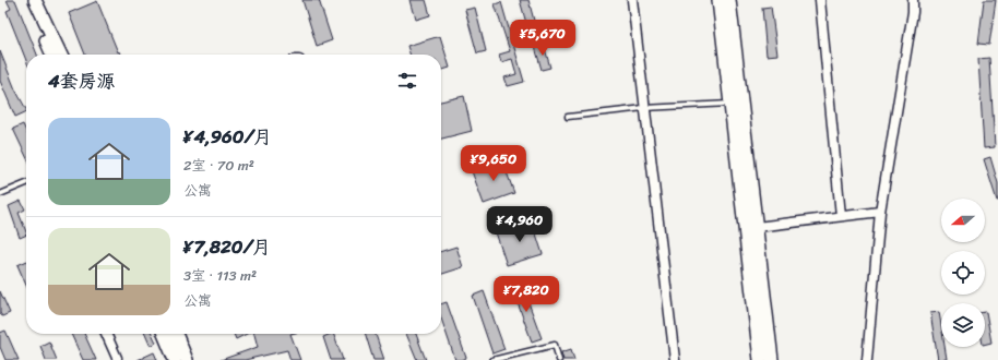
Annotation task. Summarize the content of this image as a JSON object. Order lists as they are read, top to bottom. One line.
{"north":"left","page":{"price":["¥5,670","¥9,650","¥4,960","¥7,820"],"heading":"4套房源","list":[{"name":"¥4,960/月","note":"2室 · 70 m² · 公寓"},{"name":"¥7,820/月","note":"3室 · 113 m² · 公寓"}]}}
